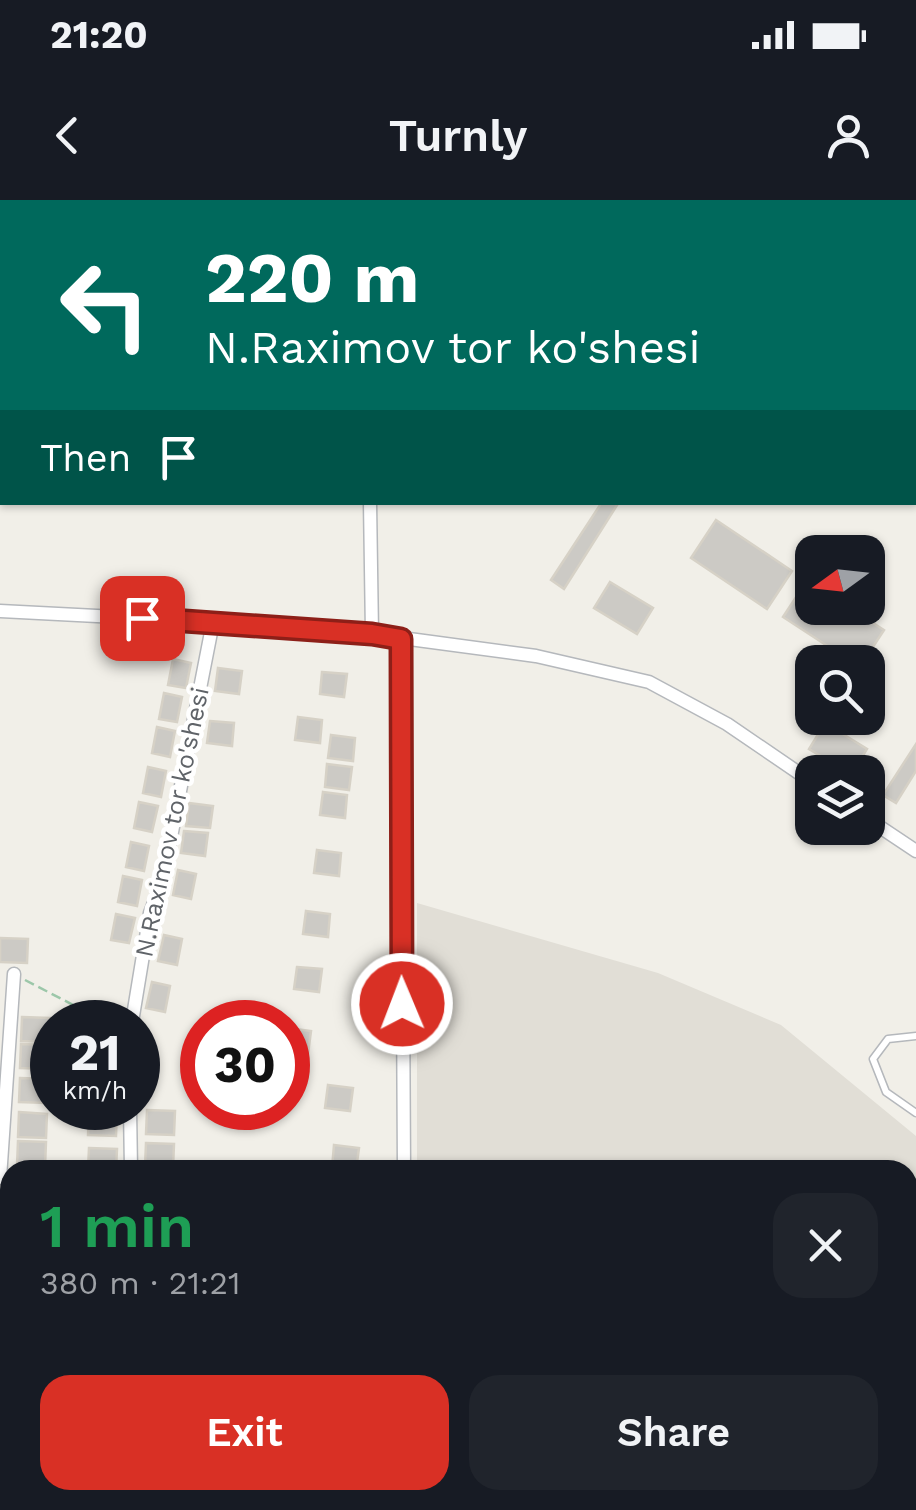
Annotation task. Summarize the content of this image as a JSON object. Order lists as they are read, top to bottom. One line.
{"streets":{"street":["N.Raximov tor ko'shesi"]},"north":"left","page":{"status":"21:20","header":"Turnly","turn":["220 m","N.Raximov tor ko'shesi"],"then":"Then","speed":"21 km/h","limit":"30","heading":["1 min","380 m · 21:21"],"buttons":["Exit","Share"]}}
